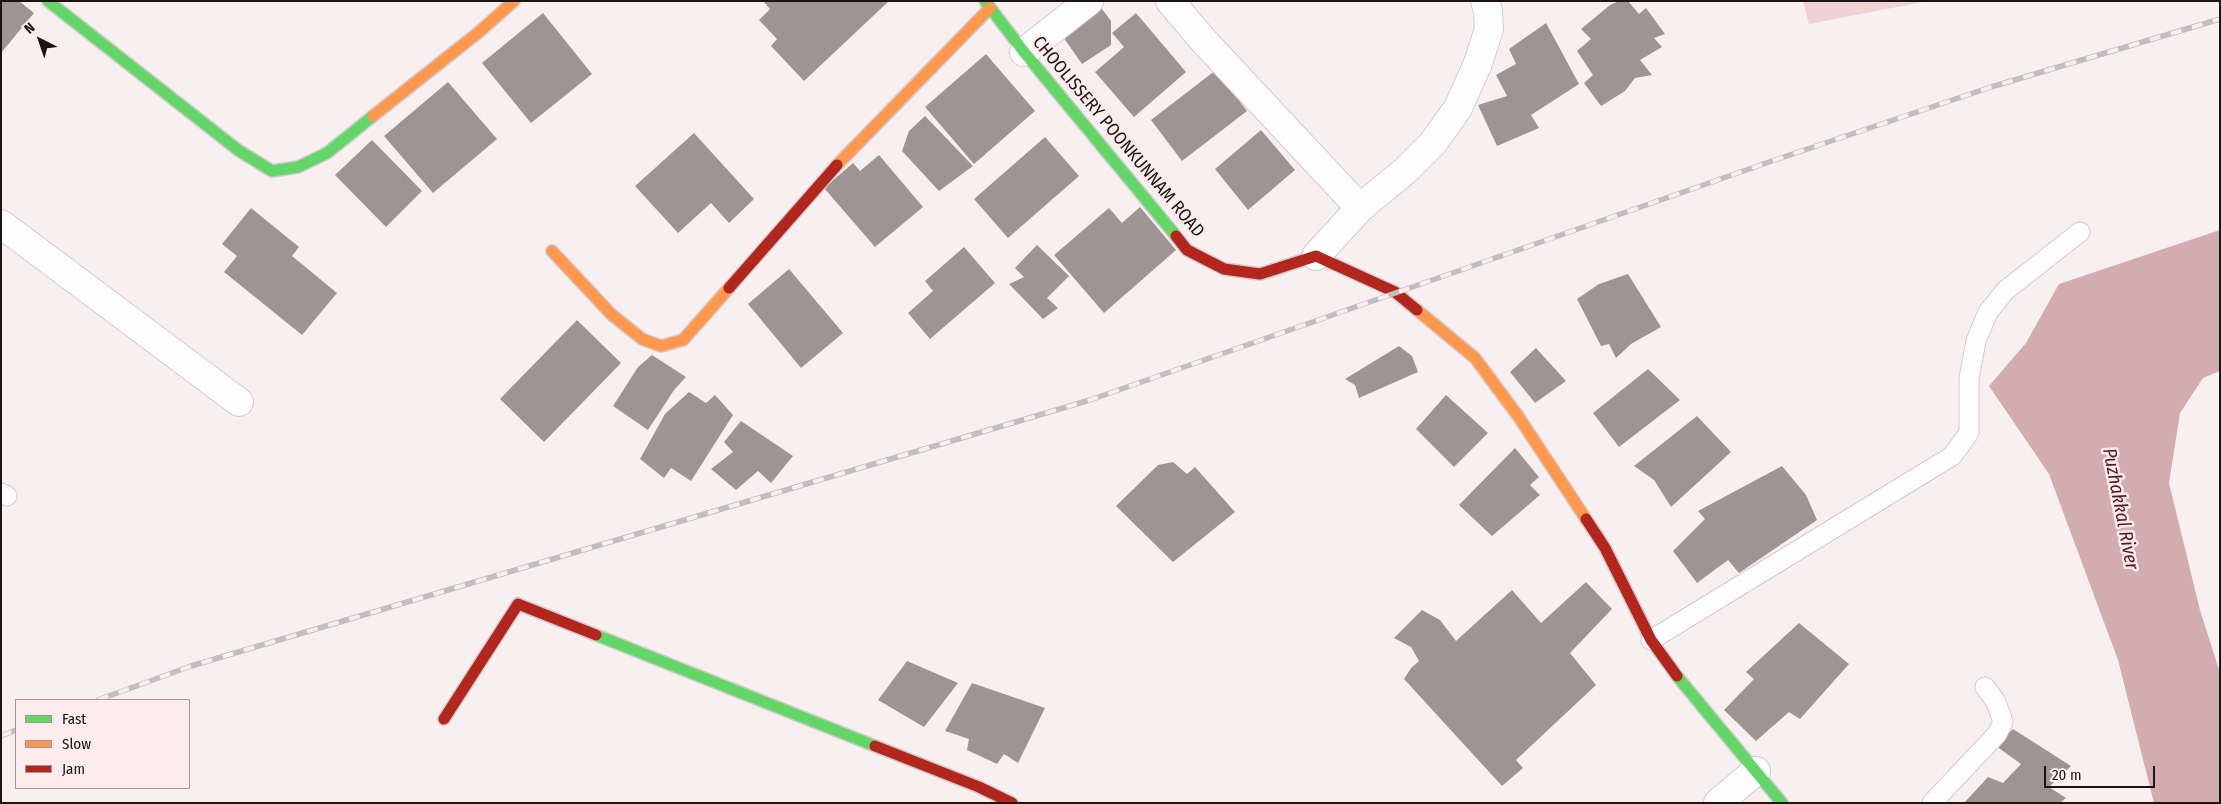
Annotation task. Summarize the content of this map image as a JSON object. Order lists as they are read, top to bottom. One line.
{"streets":{"street":["CHOOLISSERY POONKUNNAM ROAD"]},"water":["Puzhakkal River"],"legend":["Fast","Slow","Jam"],"scale_bar":"20 m","north":"top left"}
